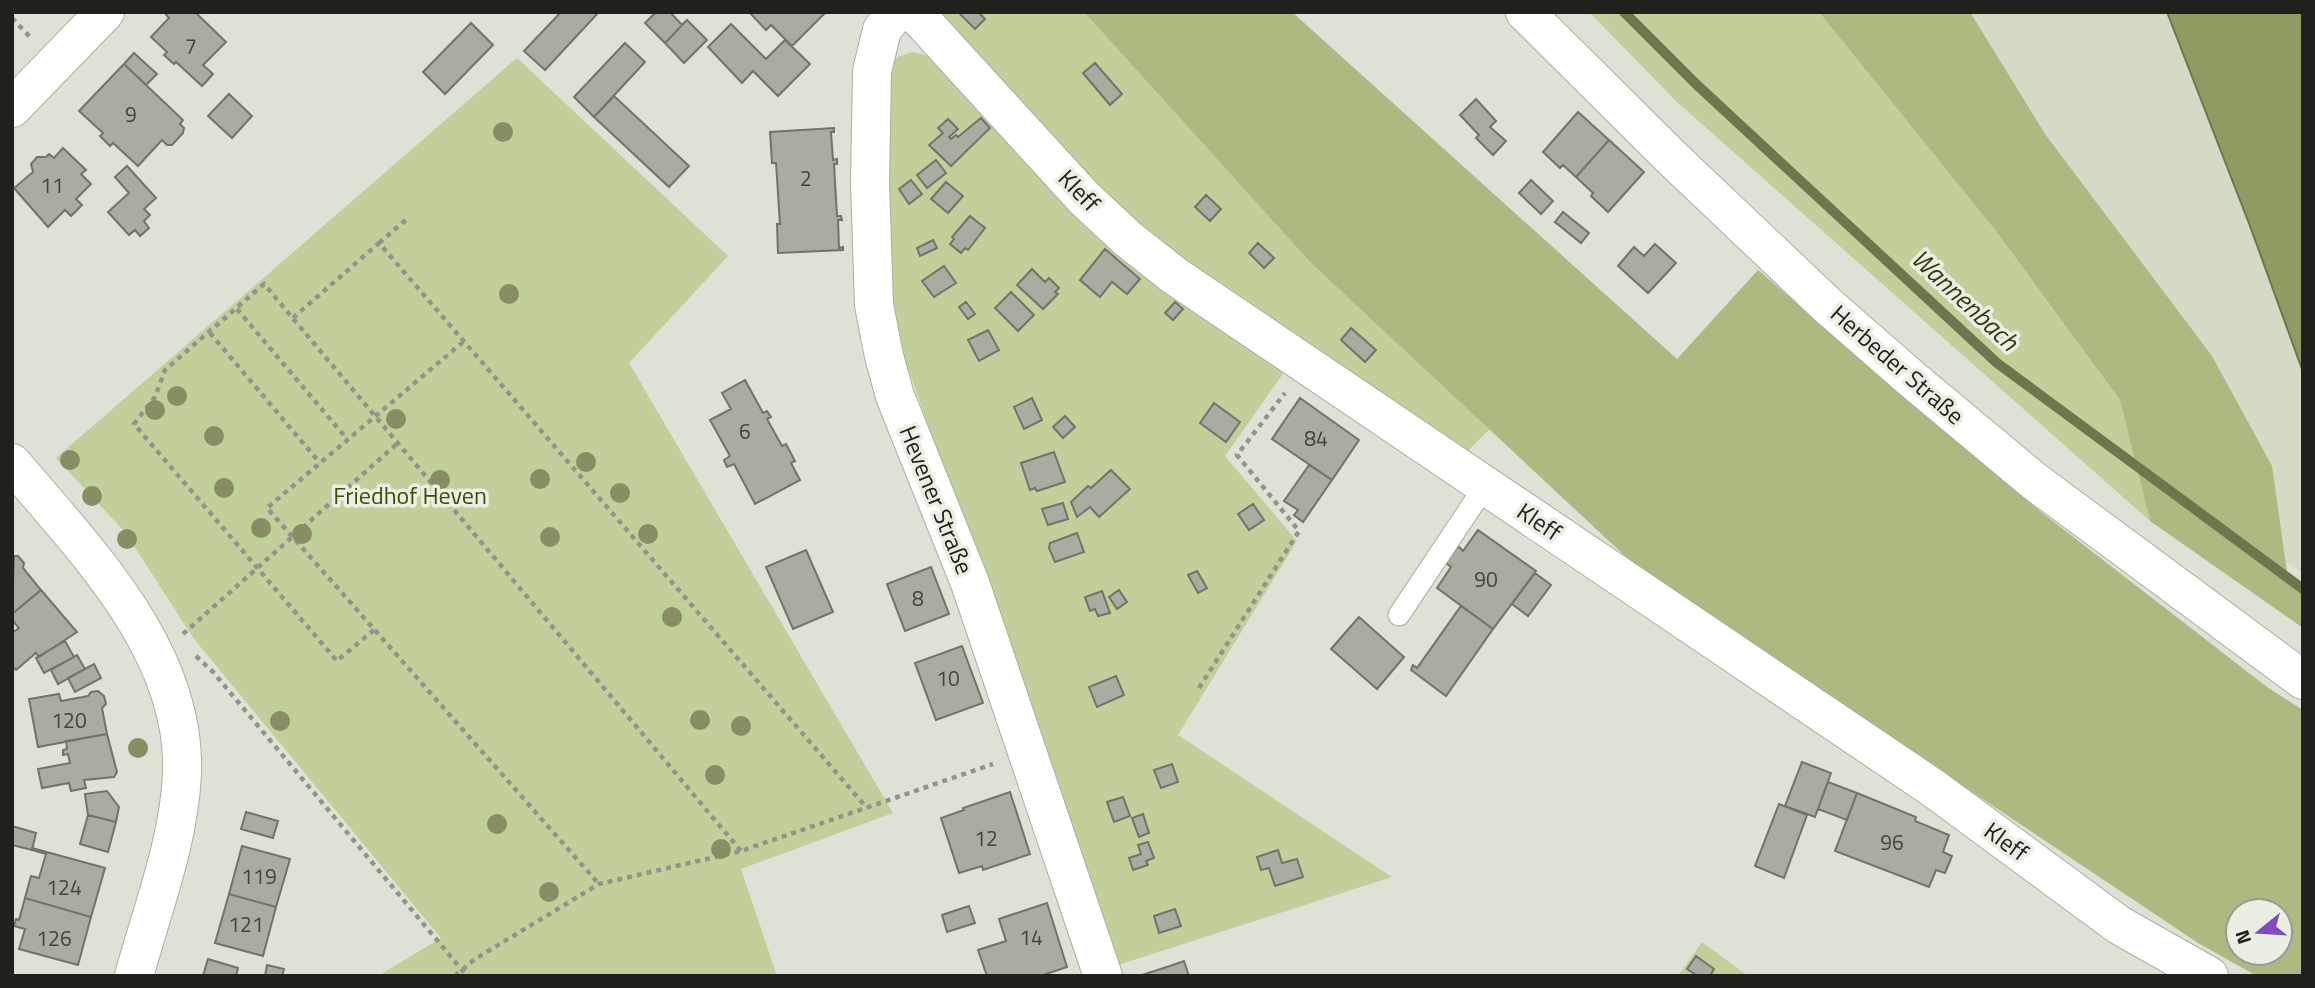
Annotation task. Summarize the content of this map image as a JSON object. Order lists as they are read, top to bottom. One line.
{"streets":{"street":["Kleff","Herbeder Straße","Hevener Straße"]},"water":["Wannenbach"],"parks":["Friedhof Heven"],"house_numbers":["7","9","2","11","6","84","90","8","10","120","12","96","119","124","121","14","126"],"north":"left"}
